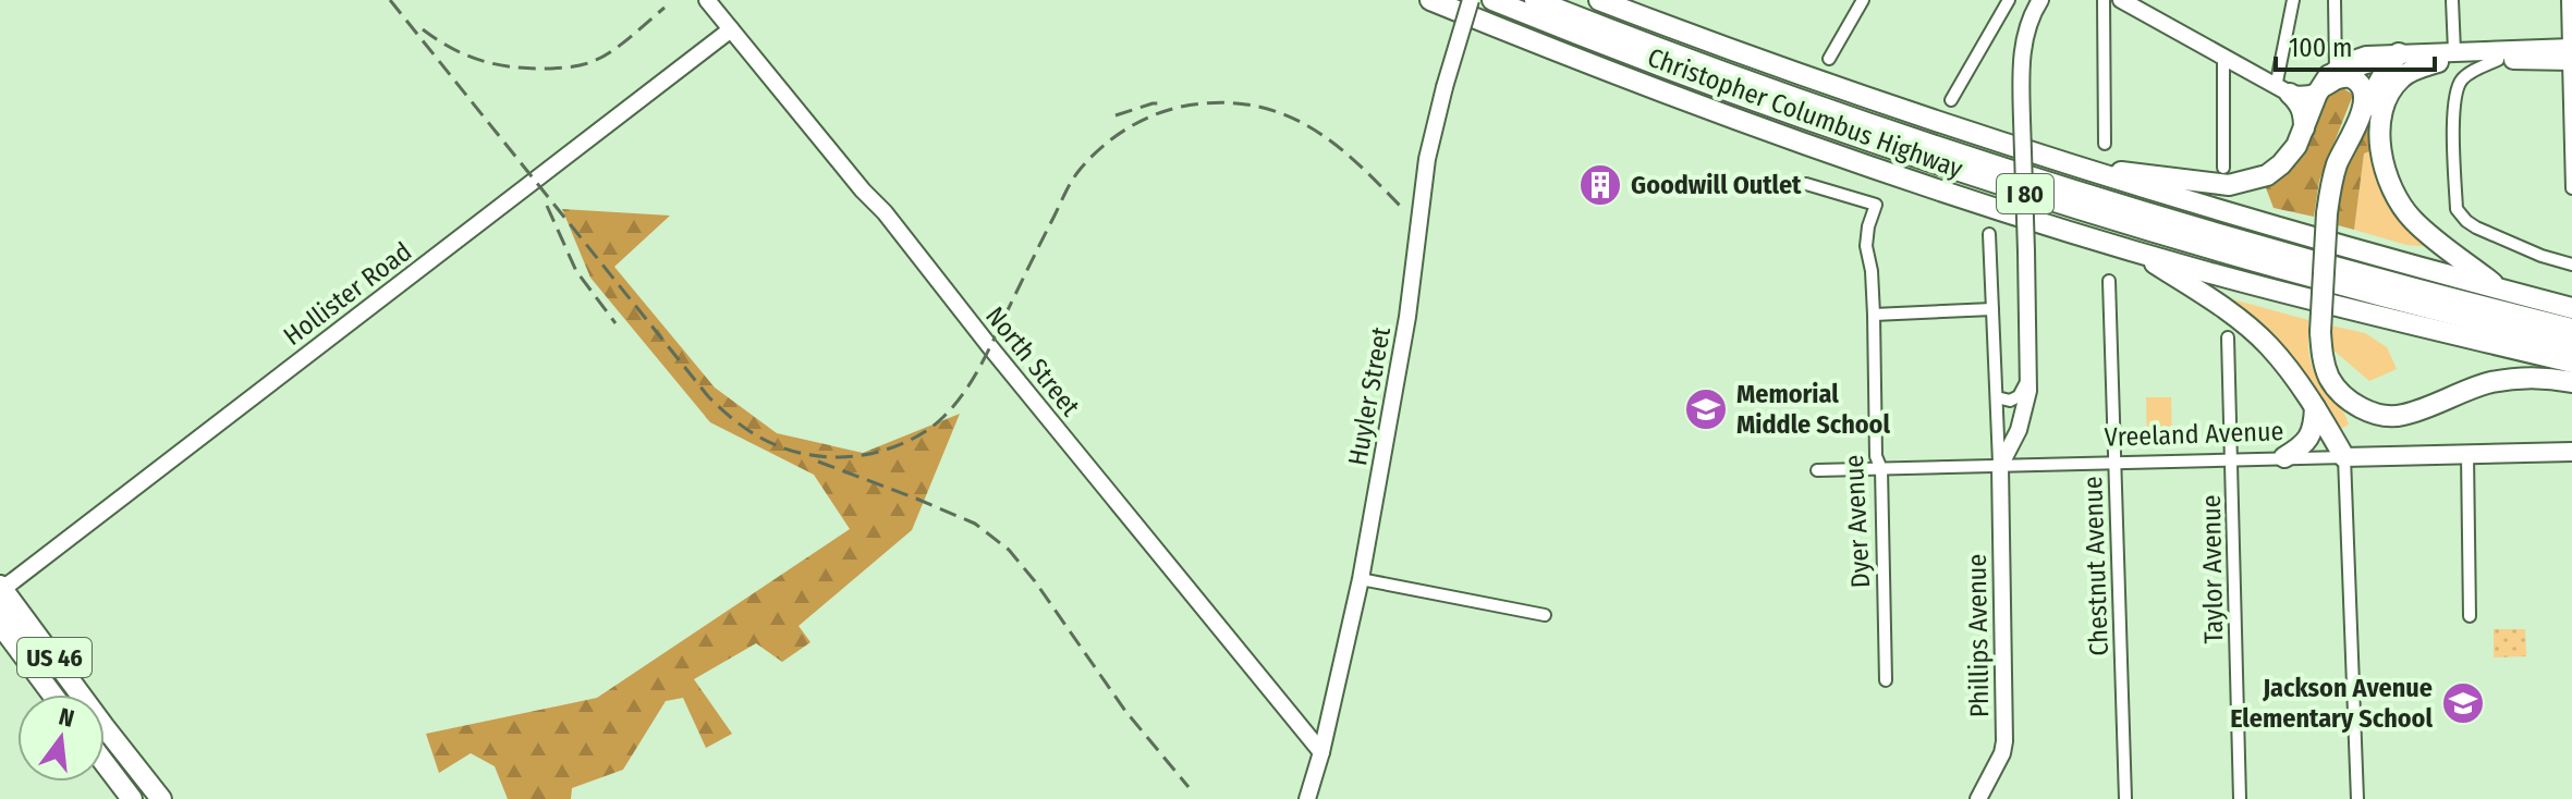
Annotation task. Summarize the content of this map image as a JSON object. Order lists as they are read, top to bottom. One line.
{"streets":{"highway":["Christopher Columbus Highway","I 80","US 46"],"main road":["Vreeland Avenue"],"street":["Hollister Road","North Street","Huyler Street","Dyer Avenue","Chestnut Avenue","Taylor Avenue","Phillips Avenue"]},"crossings":[["Hollister Road","North Street"],["Hollister Road","US 46"],["North Street","Huyler Street"],["Vreeland Avenue","Dyer Avenue"],["Vreeland Avenue","Chestnut Avenue"],["Vreeland Avenue","Taylor Avenue"],["Vreeland Avenue","Phillips Avenue"]],"places":{"building":["Goodwill Outlet"],"school or university":["Memorial Middle School","Jackson Avenue Elementary School"]},"scale_bar":"100 m","north":"top"}
